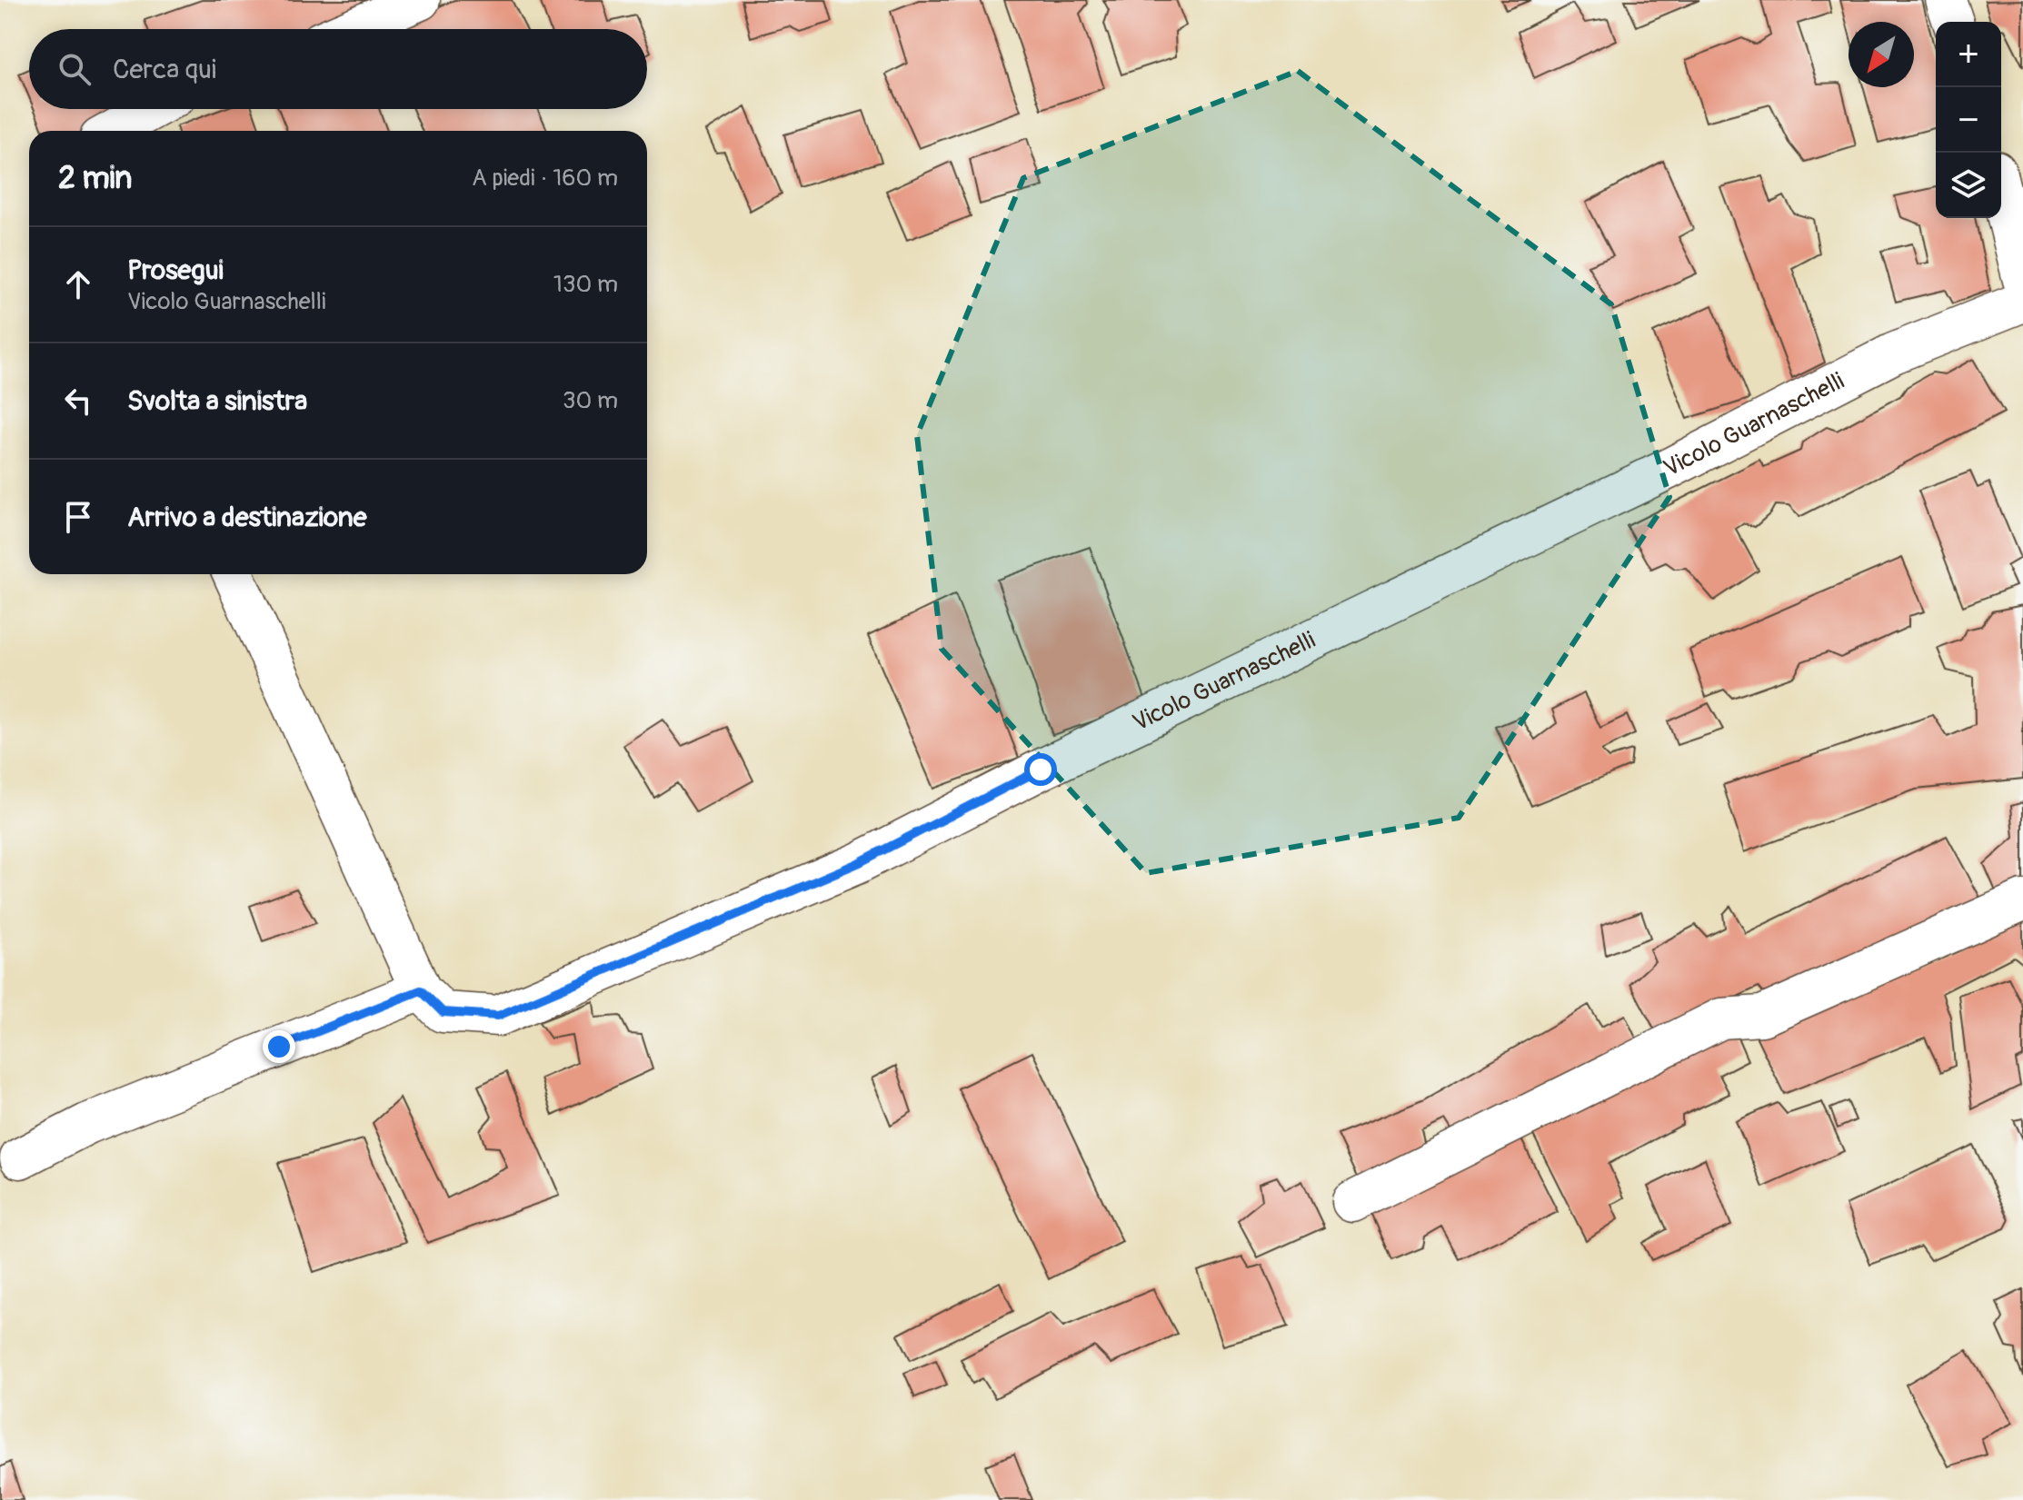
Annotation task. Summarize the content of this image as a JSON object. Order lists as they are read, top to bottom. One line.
{"streets":{"street":["Vicolo Guarnaschelli"]},"north":"bottom left","page":{"map_buttons":["+","−"],"search":"Cerca qui","heading":["2 min","A piedi · 160 m"],"list":[["Prosegui","Vicolo Guarnaschelli","130 m"],["Svolta a sinistra","30 m"],"Arrivo a destinazione"]}}
